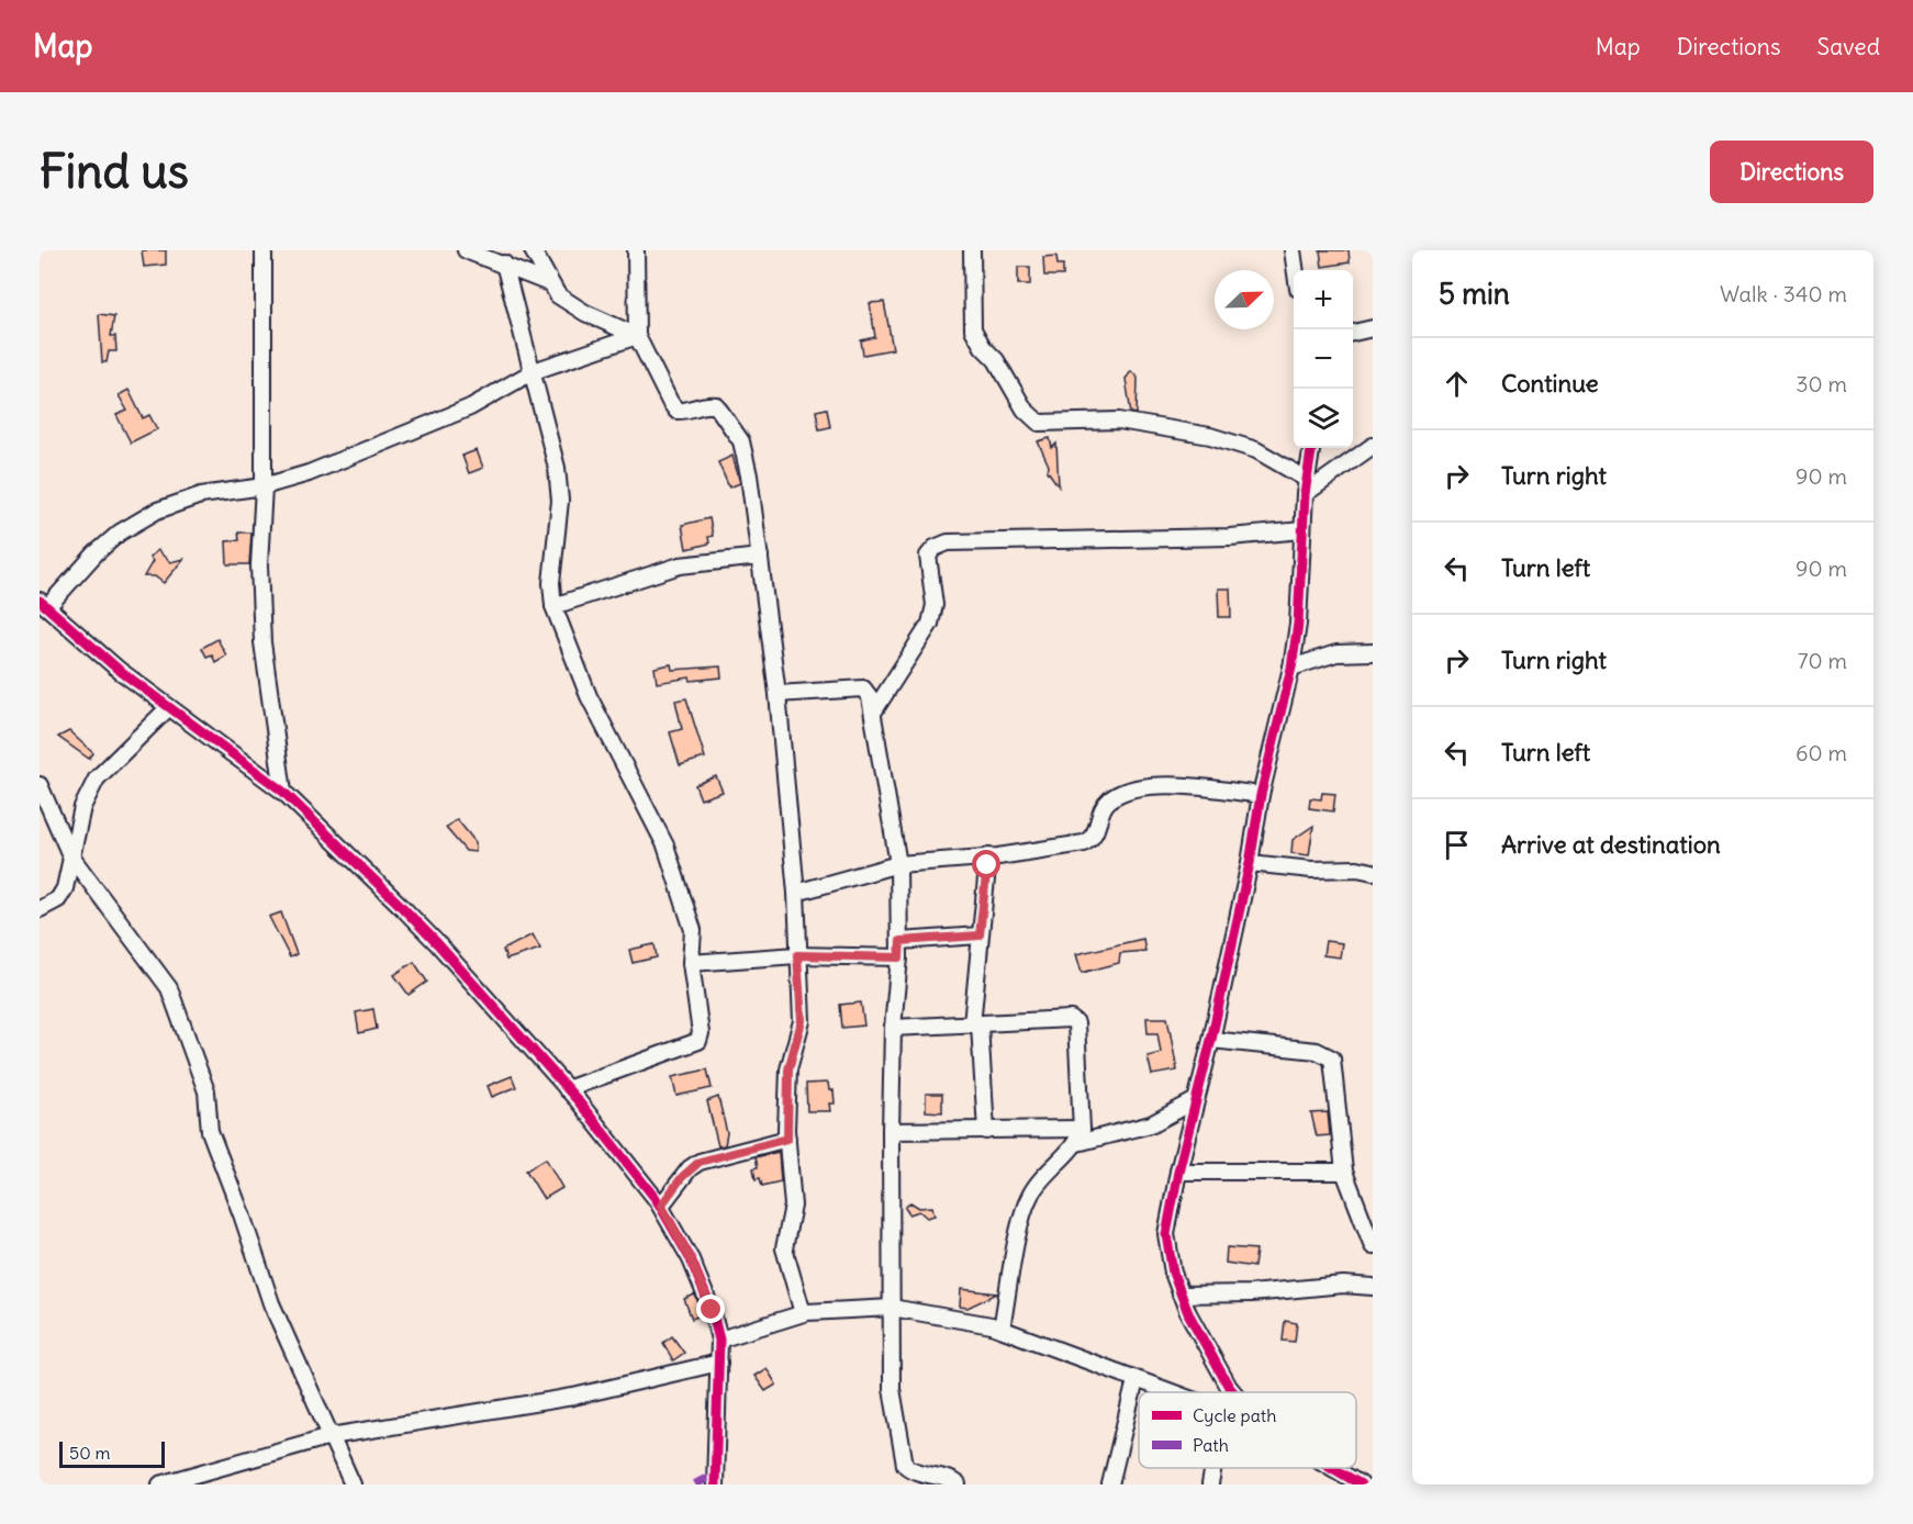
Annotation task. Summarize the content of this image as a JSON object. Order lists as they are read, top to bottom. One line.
{"legend":["Cycle path","Path"],"scale_bar":"50 m","north":"top right","page":{"header":"Map","nav":["Map","Directions","Saved"],"buttons":"Directions","title":"Find us","heading":["5 min","Walk · 340 m"],"map_buttons":["+","−"],"list":[["Continue","30 m"],["Turn right","90 m"],["Turn left","90 m"],["Turn right","70 m"],["Turn left","60 m"],"Arrive at destination"],"scale":"50 m"}}
